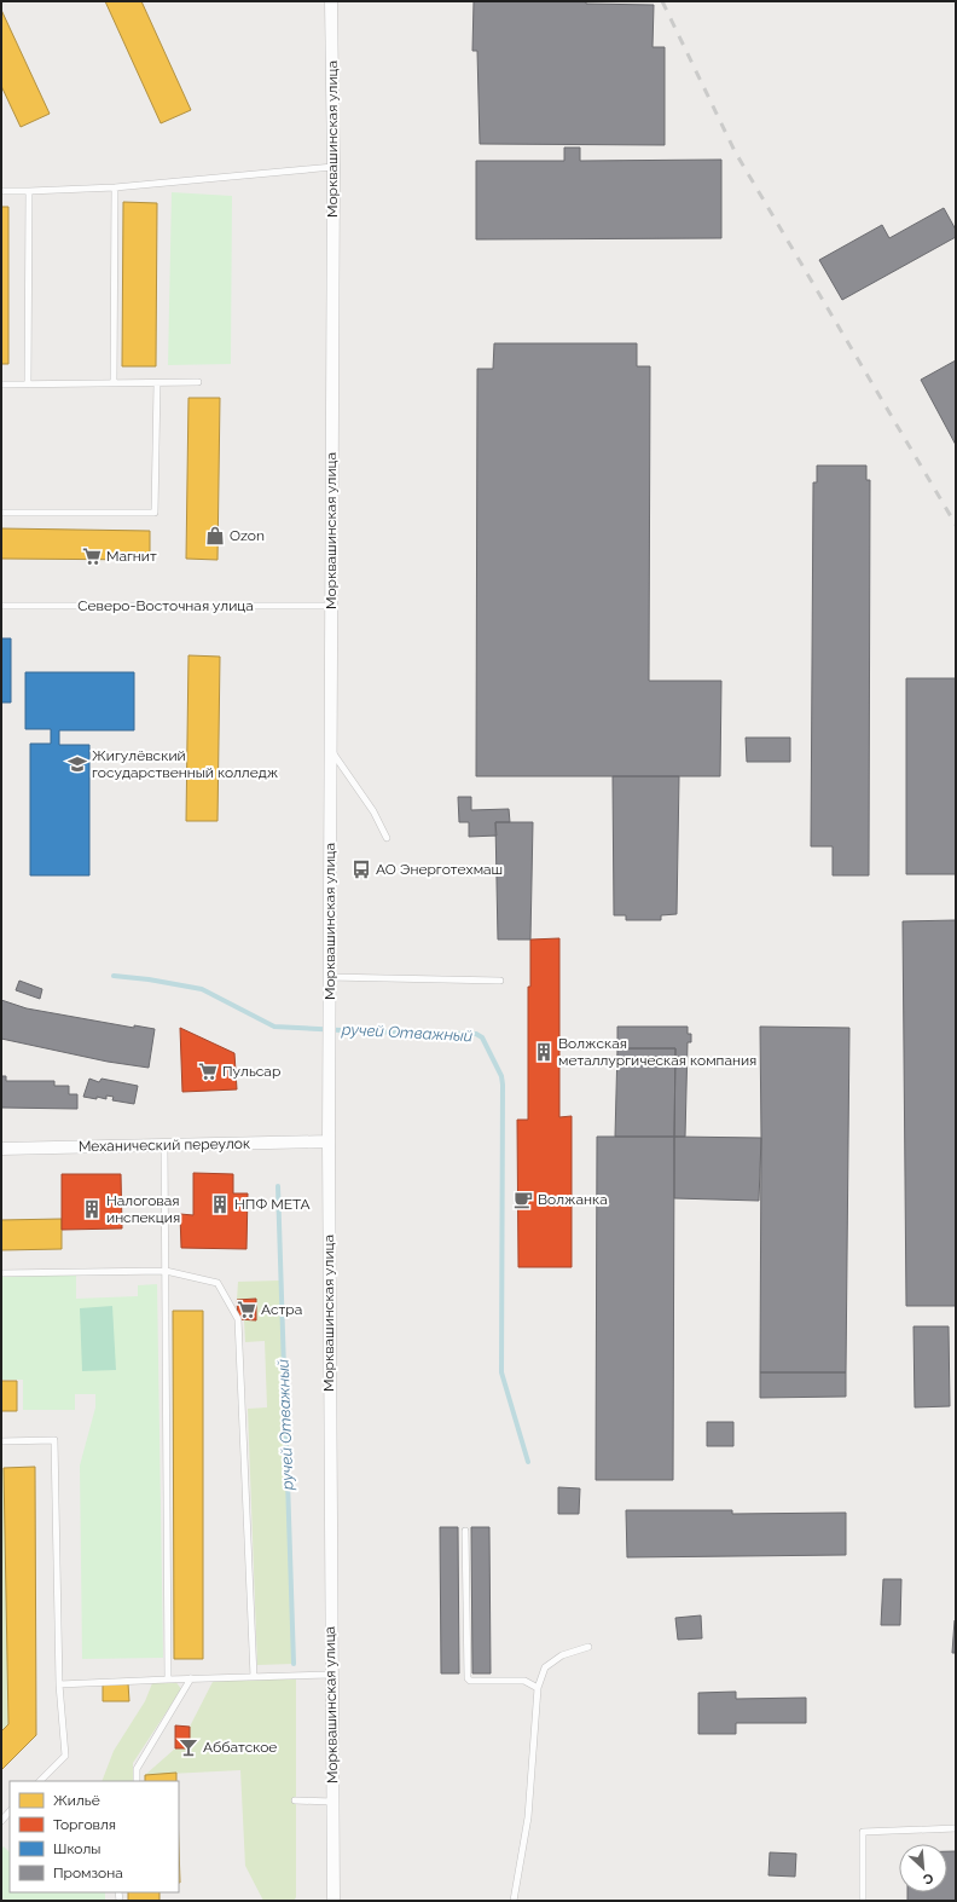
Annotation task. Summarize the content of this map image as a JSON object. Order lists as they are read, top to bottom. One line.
{"streets":{"street":["Морквашинская улица","Механический переулок"],"lane":["Северо-Восточная улица"]},"crossings":[["Морквашинская улица","Северо-Восточная улица"],["Морквашинская улица","Механический переулок"]],"water":["ручей Отважный"],"places":{"shop":["Ozon"],"supermarket":["Магнит","Пульсар","Астра"],"school or university":["Жигулёвский государственный колледж"],"bus stop":["АО Энерготехмаш"],"building":["Волжская металлургическая компания","НПФ МЕТА","Налоговая инспекция"],"cafe":["Волжанка"],"bar":["Аббатское"]},"legend":["Жильё","Торговля","Школы","Промзона"],"north":"bottom right"}
